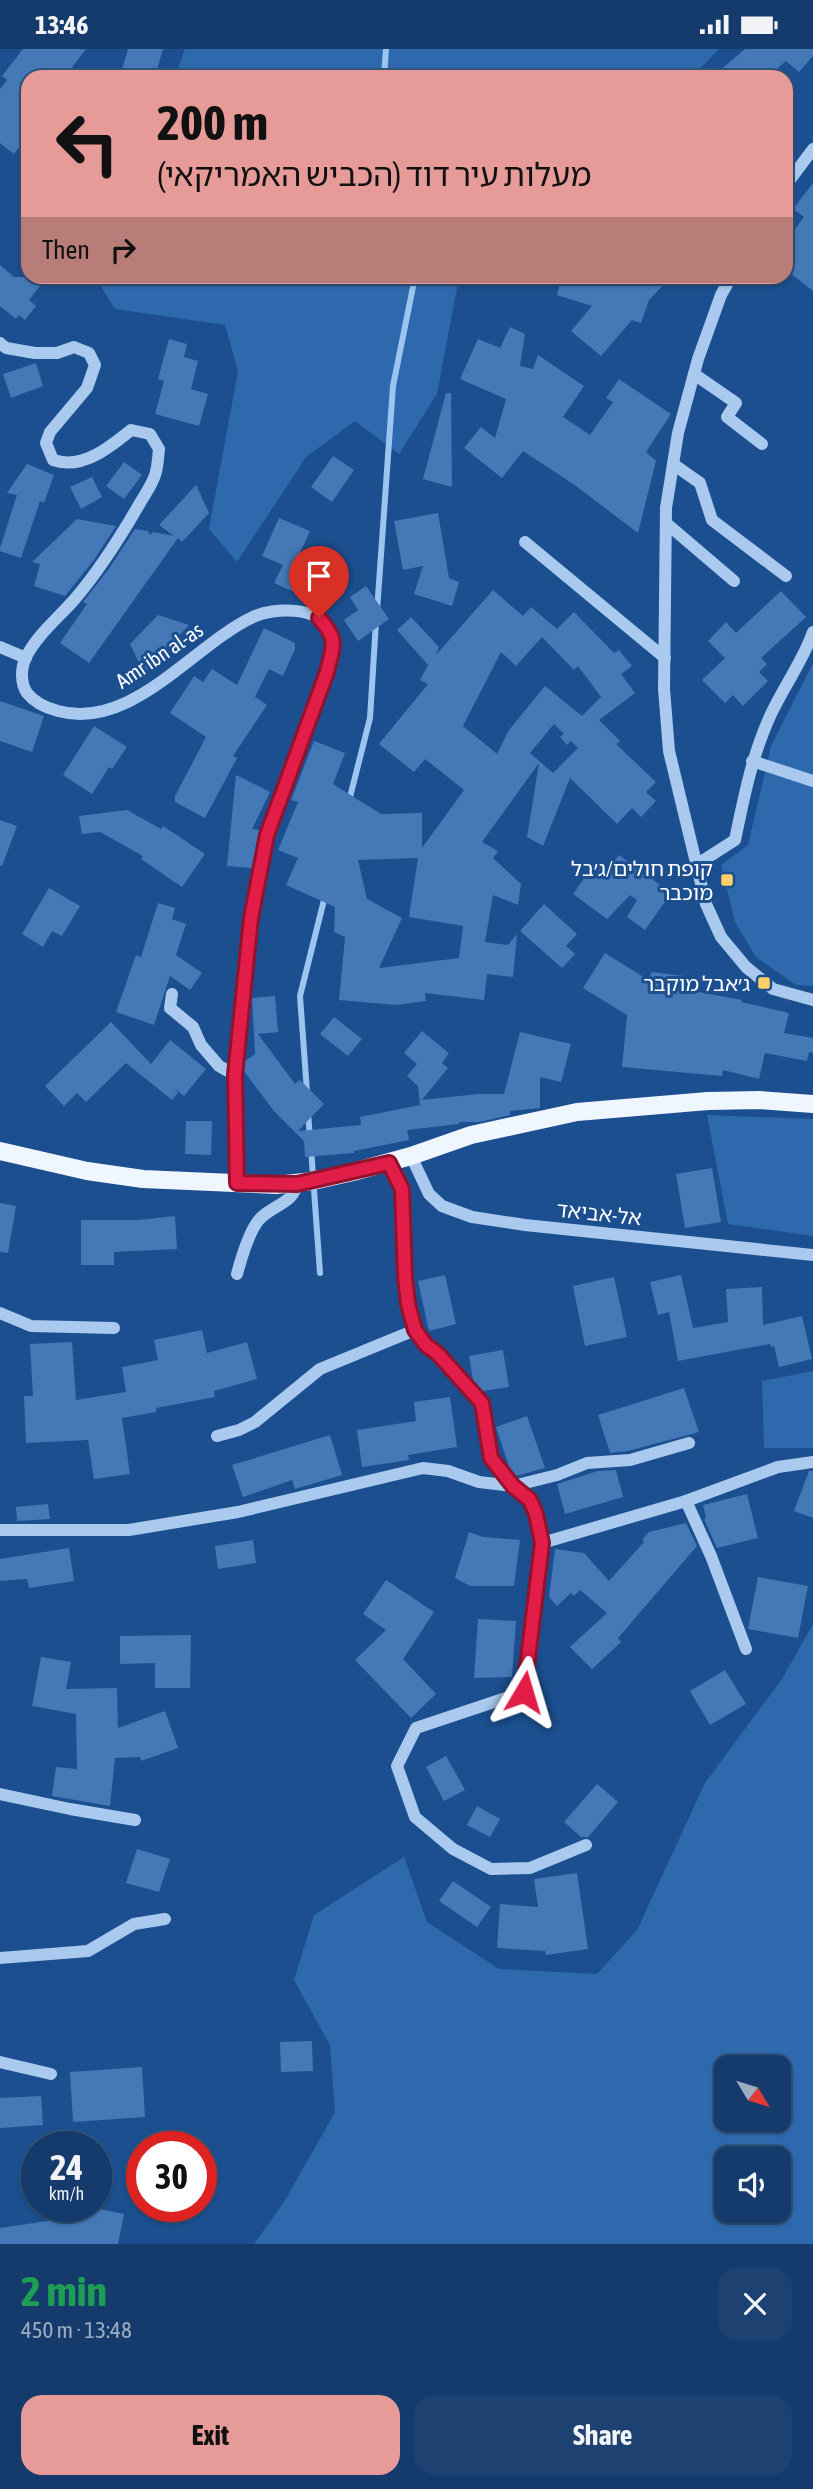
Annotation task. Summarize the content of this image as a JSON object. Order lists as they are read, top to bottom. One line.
{"streets":{"street":["Amr ibn al-as","אל-אביאד"]},"places":{"transit":["קופת חולים/ג׳בל מוכבר","ג׳אבל מוקבר"]},"north":"bottom right","page":{"status":"13:46","turn":["200 m","מעלות עיר דוד (הכביש האמריקאי)"],"then":"Then","speed":"24 km/h","limit":"30","heading":["2 min","450 m · 13:48"],"buttons":["Exit","Share"]}}
